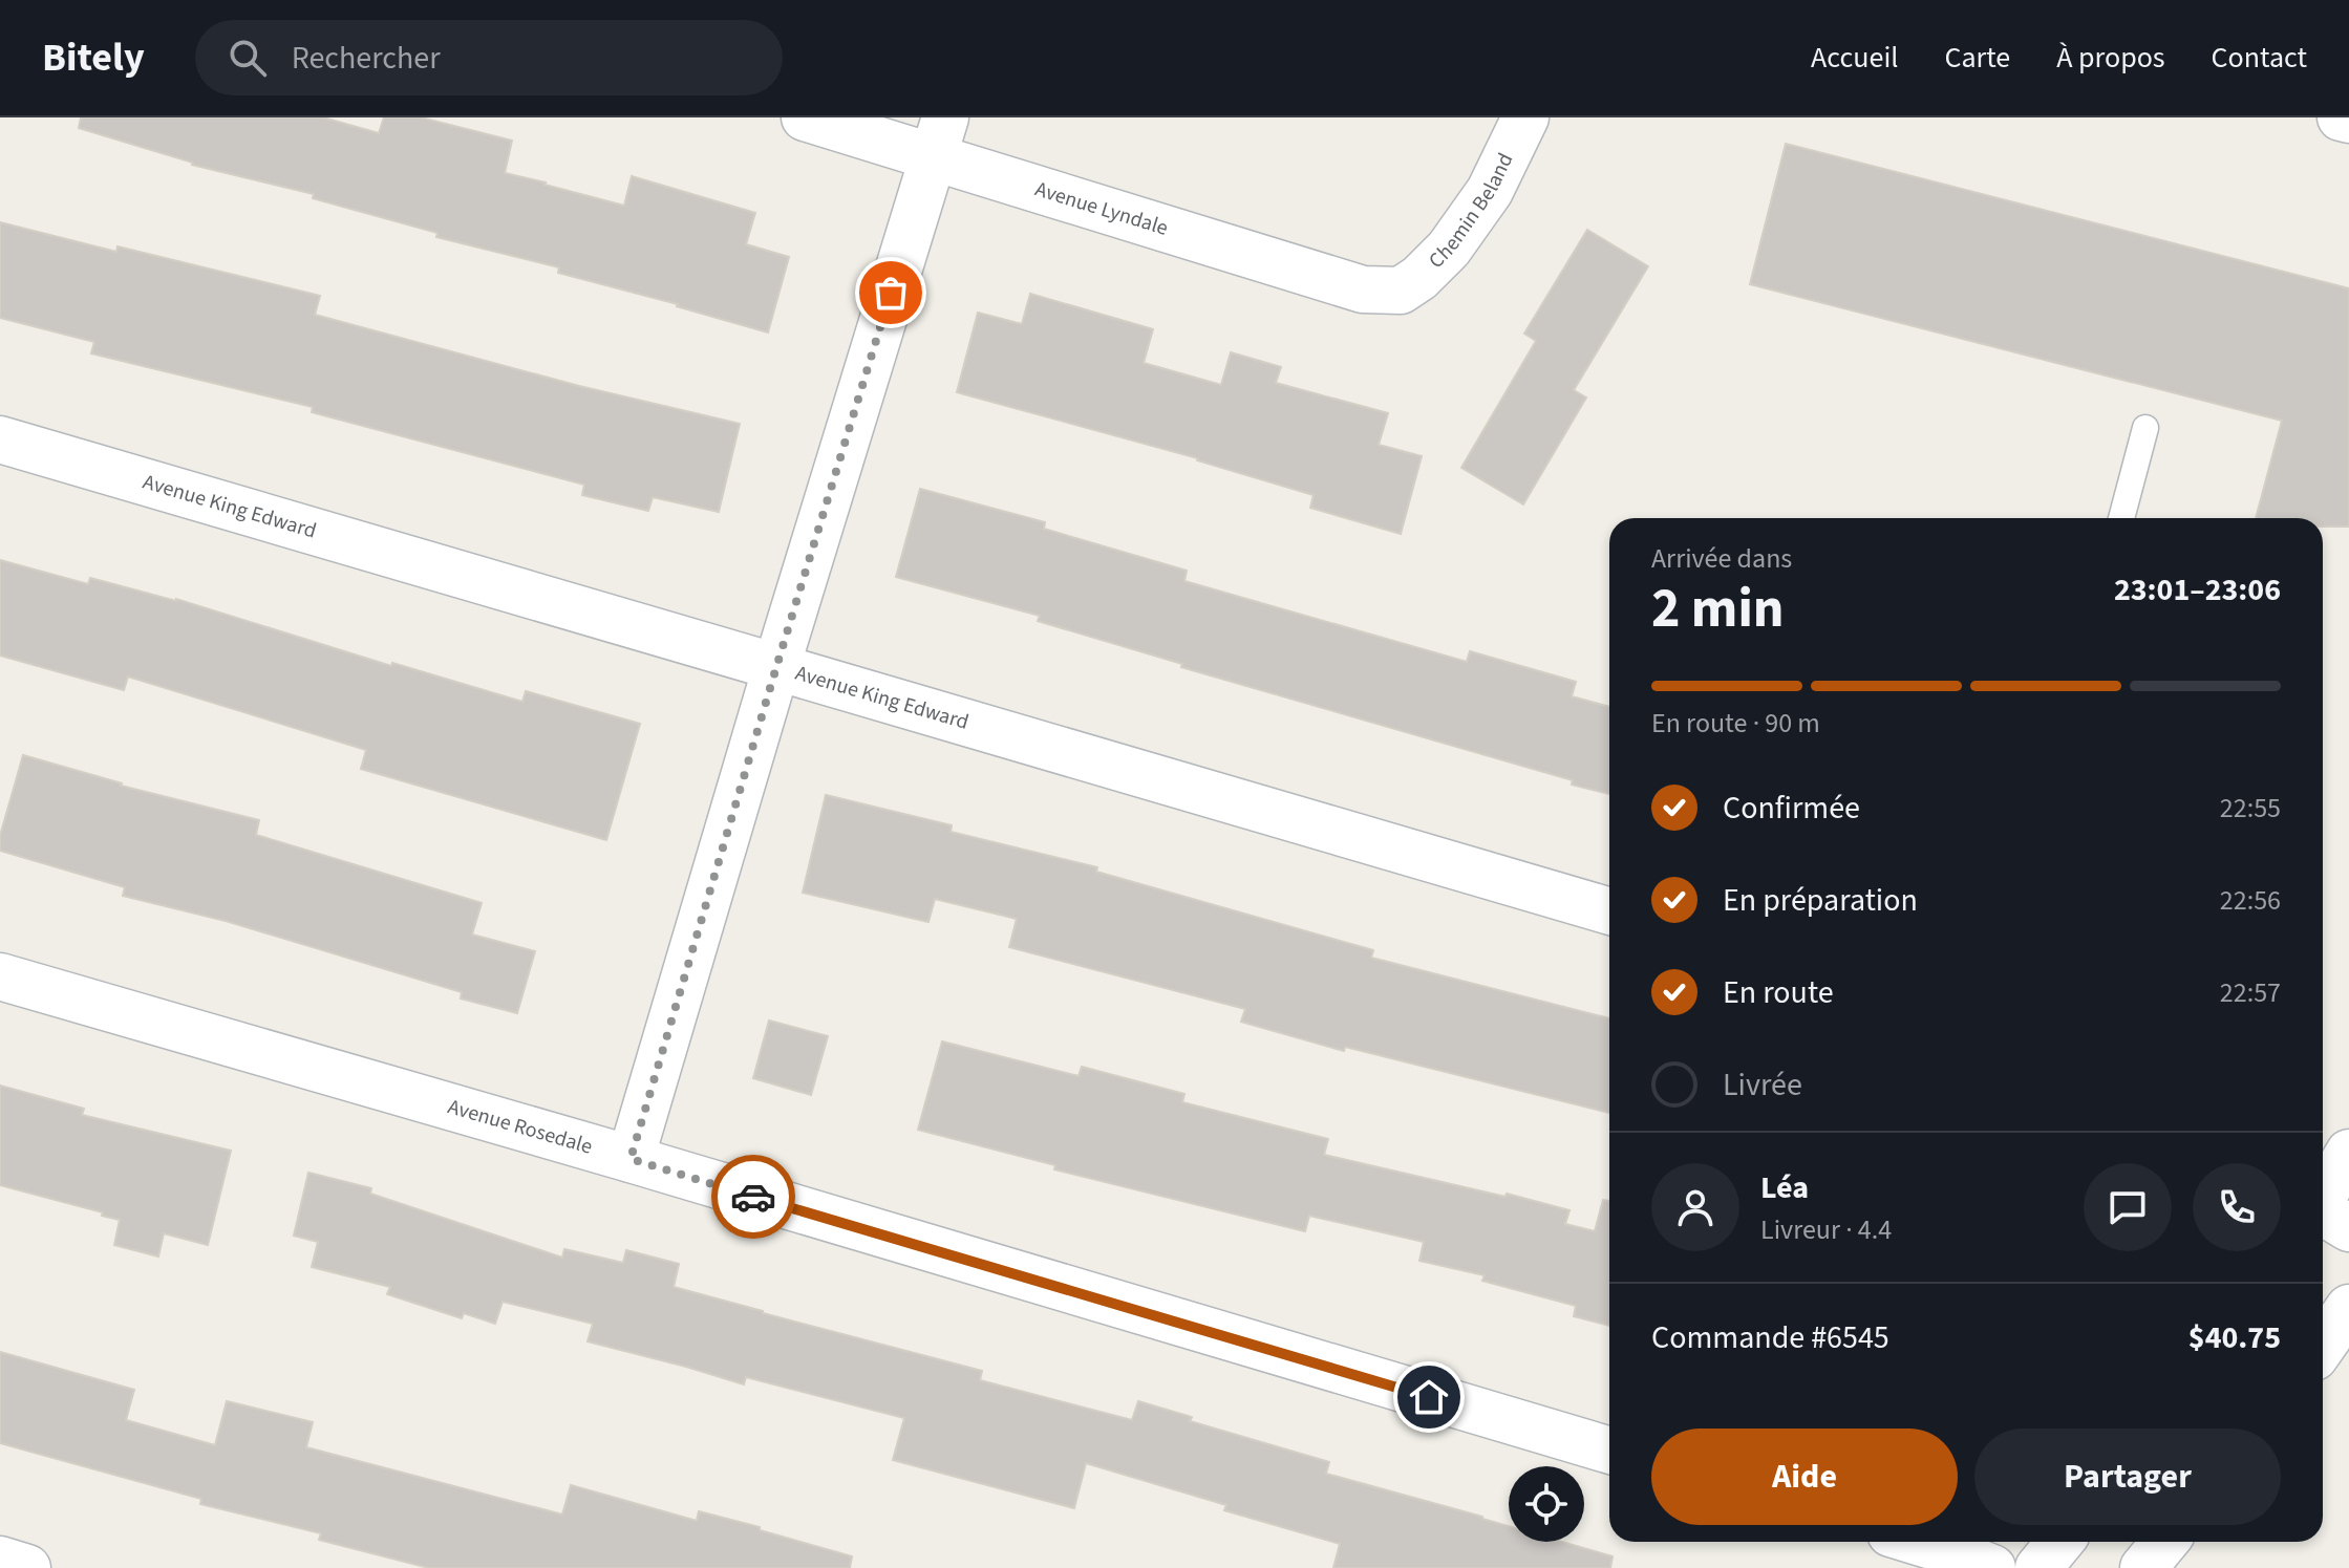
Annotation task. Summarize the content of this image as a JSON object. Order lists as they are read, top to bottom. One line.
{"streets":{"street":["Avenue Lyndale","Chemin Beland","Avenue King Edward","Avenue Rosedale"]},"crossings":[["Avenue Lyndale","Chemin Beland"]],"page":{"header":"Bitely","search":"Rechercher","nav":["Accueil","Carte","À propos","Contact"],"heading":["2 min","Arrivée dans","23:01–23:06"],"panel":["Léa","Livreur · 4.4","Commande #6545","$40.75"],"bar":"En route · 90 m","list":[["Confirmée","22:55"],["En préparation","22:56"],["En route","22:57"],"Livrée"],"buttons":["Aide","Partager"]}}
